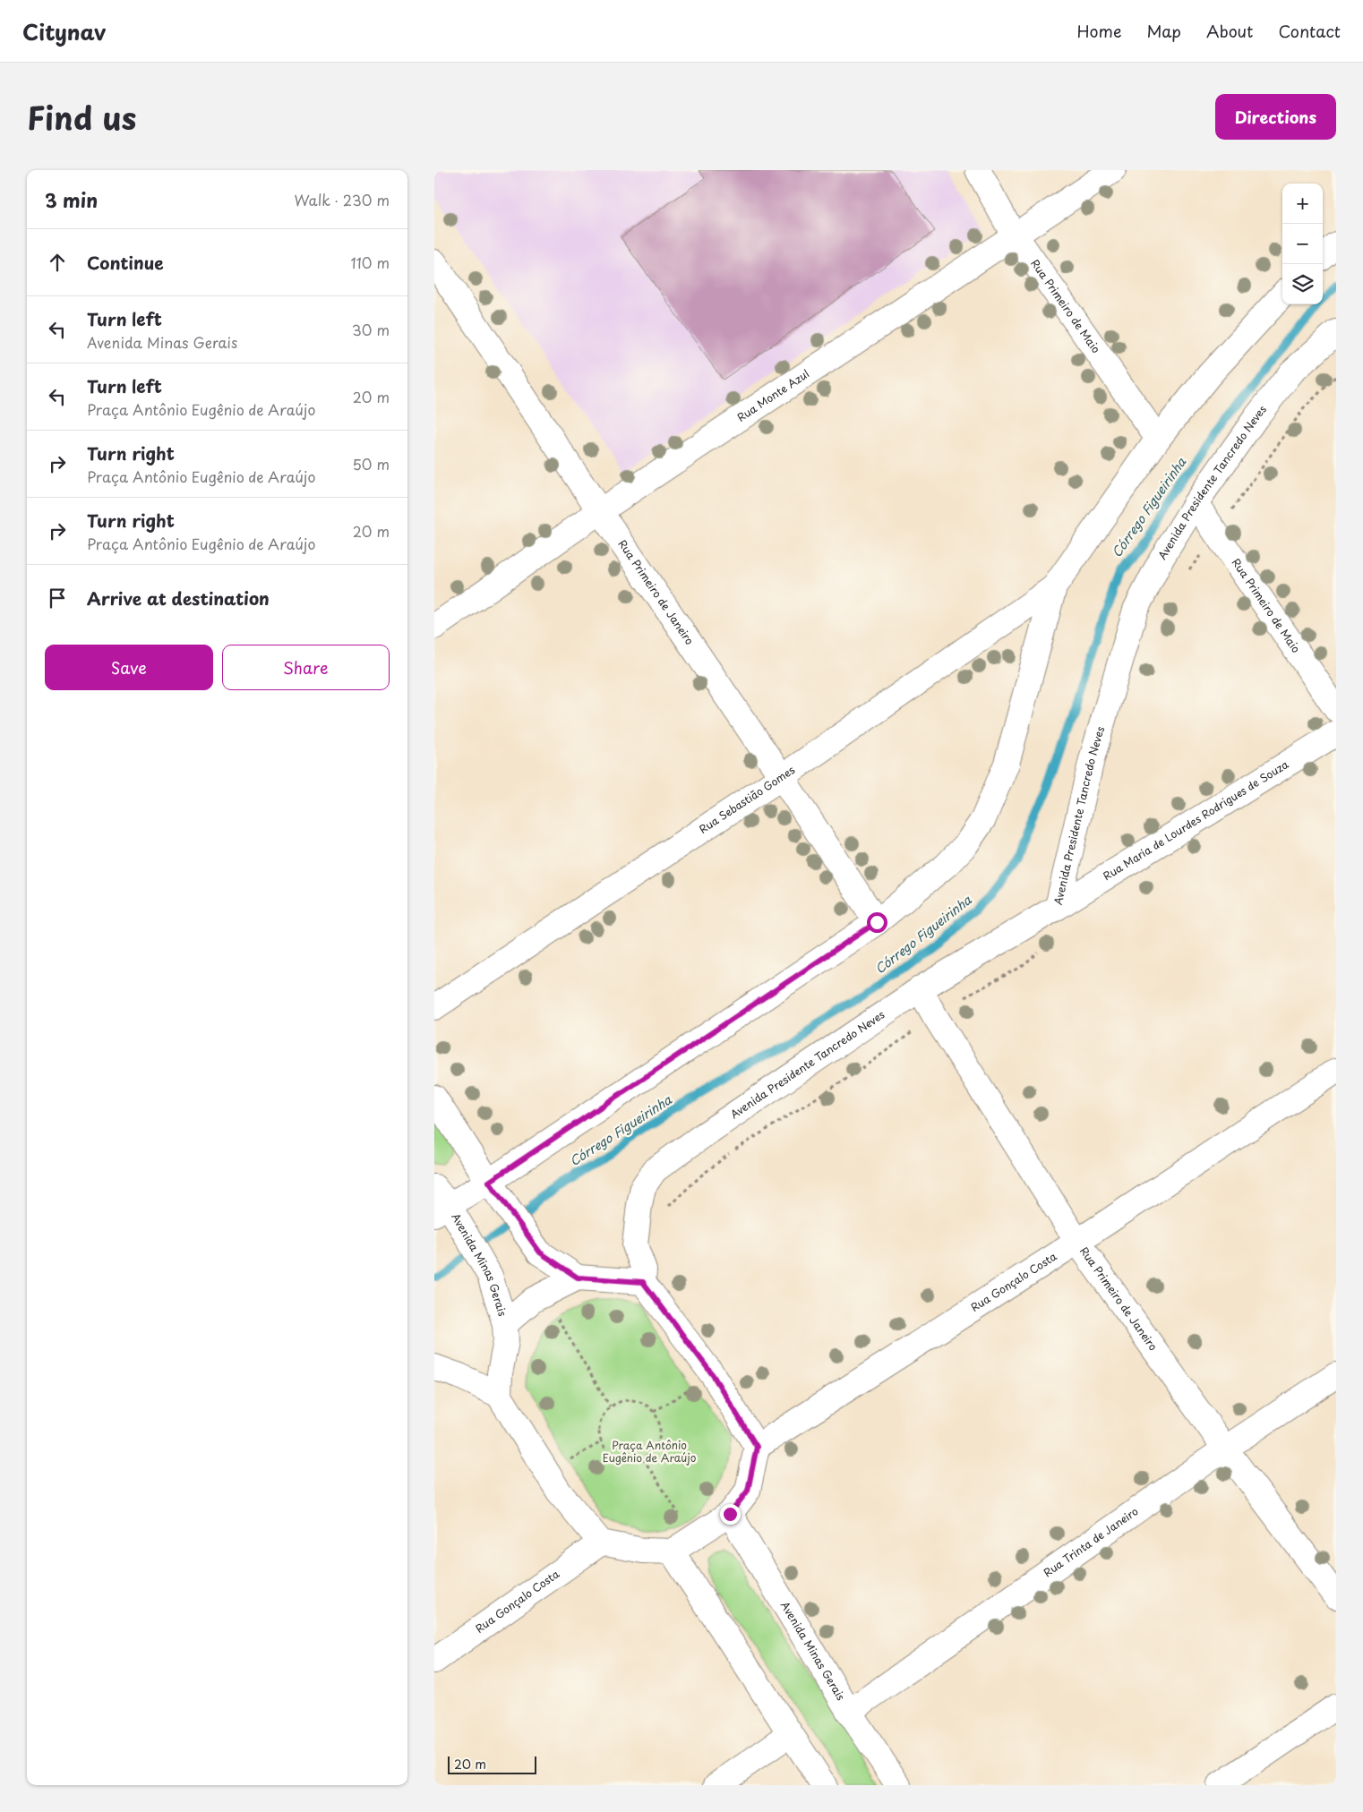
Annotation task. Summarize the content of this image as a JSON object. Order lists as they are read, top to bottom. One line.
{"streets":{"street":["Rua Primeiro de Maio","Rua Monte Azul","Avenida Presidente Tancredo Neves","Rua Primeiro de Janeiro","Rua Sebastião Gomes","Rua Maria de Lourdes Rodrigues de Souza","Avenida Minas Gerais","Rua Gonçalo Costa","Rua Trinta de Janeiro"]},"crossings":[["Rua Primeiro de Maio","Rua Monte Azul"],["Rua Primeiro de Maio","Avenida Presidente Tancredo Neves"],["Rua Monte Azul","Rua Primeiro de Janeiro"],["Avenida Presidente Tancredo Neves","Rua Primeiro de Janeiro"],["Avenida Presidente Tancredo Neves","Rua Maria de Lourdes Rodrigues de Souza"],["Rua Primeiro de Janeiro","Rua Sebastião Gomes"],["Rua Primeiro de Janeiro","Rua Gonçalo Costa"],["Rua Primeiro de Janeiro","Rua Trinta de Janeiro"],["Avenida Minas Gerais","Rua Trinta de Janeiro"]],"water":["Córrego Figueirinha"],"parks":["Praça Antônio Eugênio de Araújo"],"scale_bar":"20 m","page":{"header":"Citynav","nav":["Home","Map","About","Contact"],"title":"Find us","buttons":["Directions",["Save","Share"]],"heading":["3 min","Walk · 230 m"],"map_buttons":["+","−"],"list":[["Continue","110 m"],["Turn left","Avenida Minas Gerais","30 m"],["Turn left","Praça Antônio Eugênio de Araújo","20 m"],["Turn right","Praça Antônio Eugênio de Araújo","50 m"],["Turn right","Praça Antônio Eugênio de Araújo","20 m"],"Arrive at destination"],"scale":"20 m"}}
